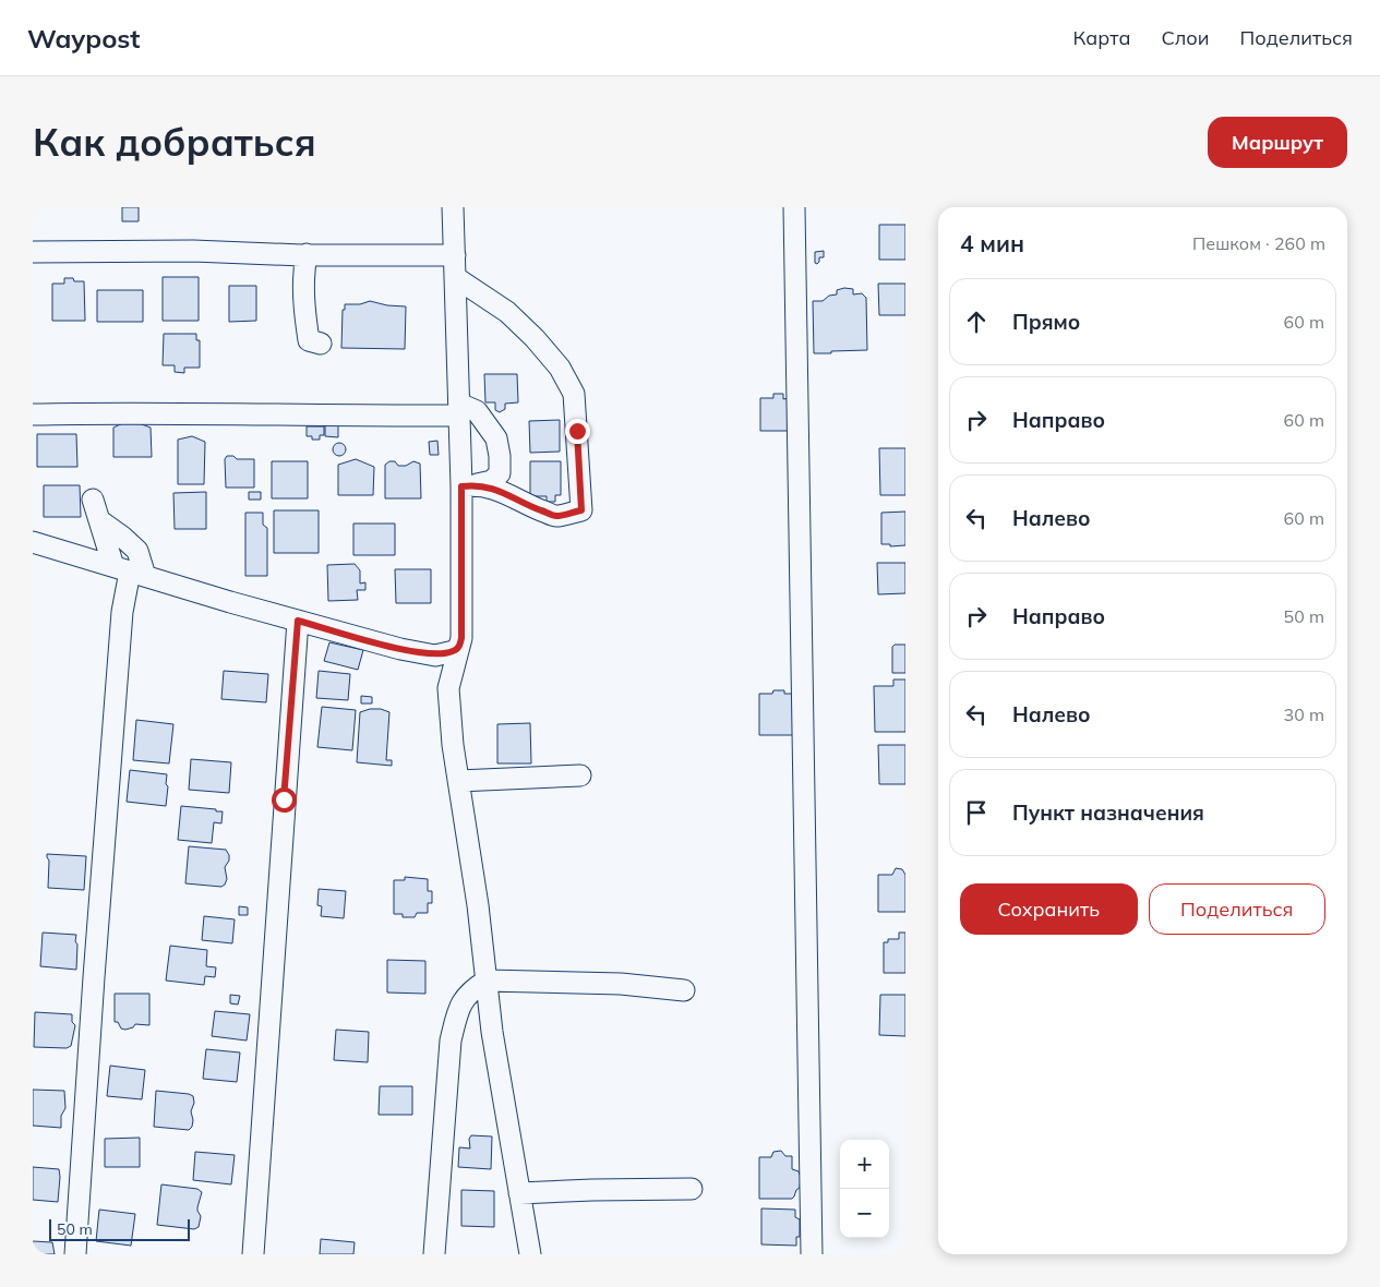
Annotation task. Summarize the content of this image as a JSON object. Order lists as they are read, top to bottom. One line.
{"scale_bar":"50 m","page":{"header":"Waypost","nav":["Карта","Слои","Поделиться"],"buttons":["Маршрут",["Сохранить","Поделиться"]],"title":"Как добраться","heading":["4 мин","Пешком · 260 m"],"list":[["Прямо","60 m"],["Направо","60 m"],["Налево","60 m"],["Направо","50 m"],["Налево","30 m"],"Пункт назначения"],"map_buttons":["+","−"],"scale":"50 m"}}
